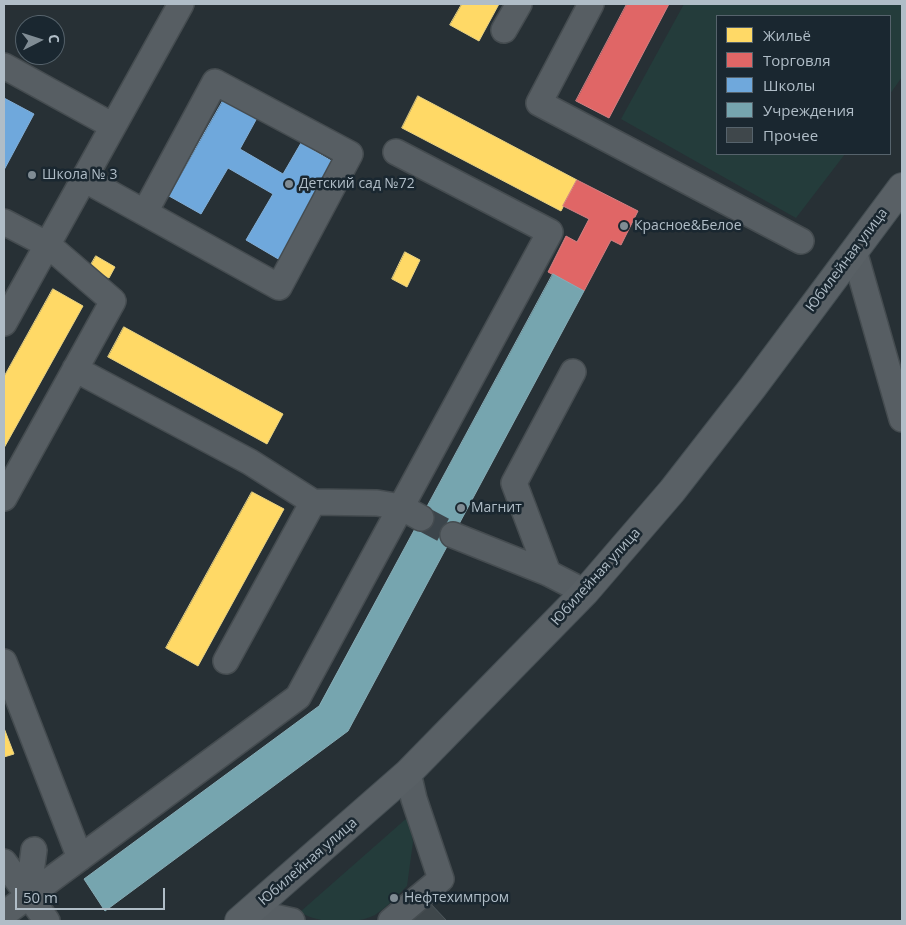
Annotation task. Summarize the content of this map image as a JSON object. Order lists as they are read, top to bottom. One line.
{"streets":{"main road":["Юбилейная улица"]},"places":["Школа № 3","Детский сад №72","Красное&Белое","Магнит","Нефтехимпром"],"legend":["Жильё","Торговля","Школы","Учреждения","Прочее"],"scale_bar":"50 m","north":"right"}
